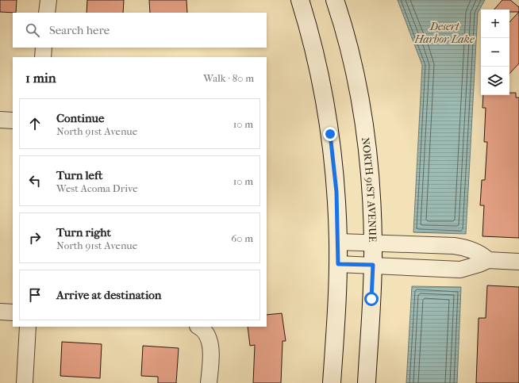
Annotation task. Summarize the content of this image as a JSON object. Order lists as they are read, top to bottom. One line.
{"streets":{"main road":["NORTH 91ST AVENUE"]},"water":["Desert Harbor Lake"],"page":{"map_buttons":["+","−"],"search":"Search here","heading":["1 min","Walk · 80 m"],"list":[["Continue","North 91st Avenue","10 m"],["Turn left","West Acoma Drive","10 m"],["Turn right","North 91st Avenue","60 m"],"Arrive at destination"]}}
